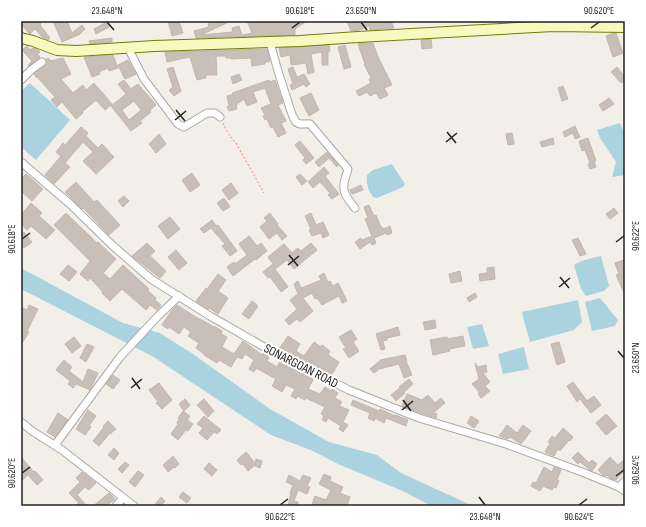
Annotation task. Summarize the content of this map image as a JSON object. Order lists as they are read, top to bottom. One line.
{"streets":{"street":["SONARGOAN ROAD"]},"coordinates":["23.648°N","90.618°E","23.650°N","90.620°E","90.622°E","90.624°E"]}
